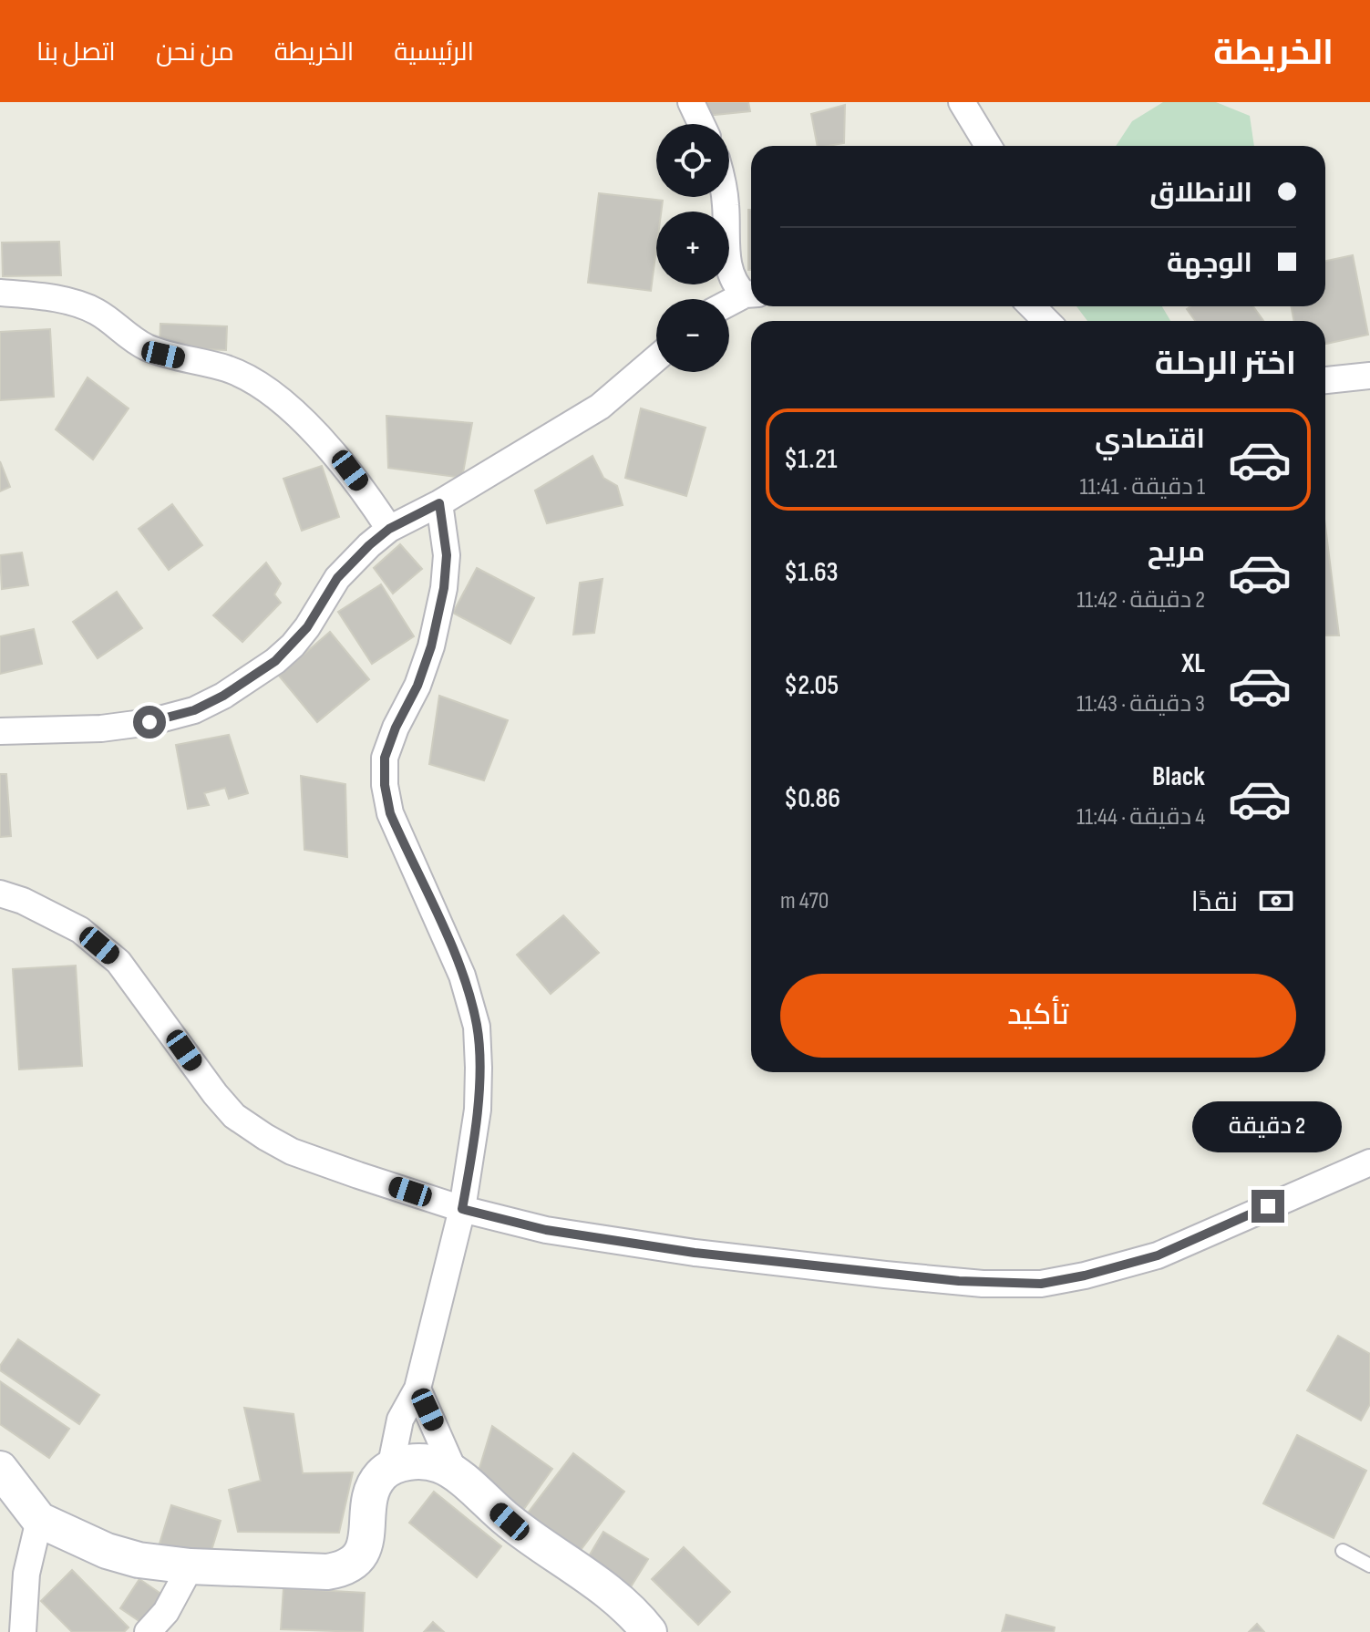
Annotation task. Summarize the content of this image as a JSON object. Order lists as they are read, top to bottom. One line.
{"page":{"header":"الخريطة","nav":["الرئيسية","الخريطة","من نحن","اتصل بنا"],"map_buttons":["+","−"],"banner":["الانطلاق","الوجهة"],"heading":"اختر الرحلة","list":[{"name":"اقتصادي","note":"1 دقيقة · 11:41","value":"$1.21"},{"name":"مريح","note":"2 دقيقة · 11:42","value":"$1.63"},{"name":"XL","note":"3 دقيقة · 11:43","value":"$2.05"},{"name":"Black","note":"4 دقيقة · 11:44","value":"$0.86"}],"pay":["نقدًا","470 m"],"buttons":"تأكيد","bubble":"2 دقيقة"}}
